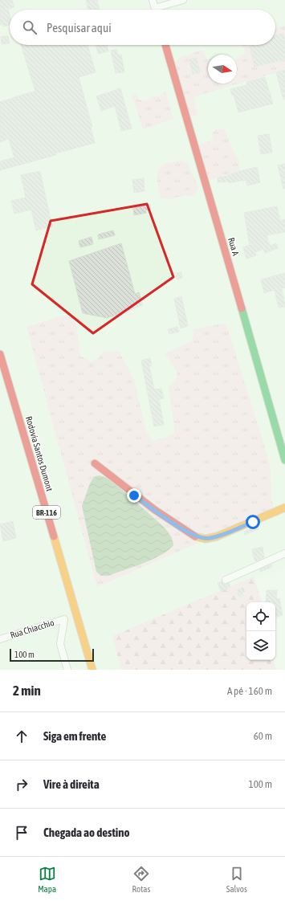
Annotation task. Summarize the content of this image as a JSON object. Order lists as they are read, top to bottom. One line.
{"streets":{"main road":["Rua A","Rodovia Santos Dumont","BR-116"],"street":["Rua Chiacchio"]},"scale_bar":"100 m","north":"right","page":{"search":"Pesquisar aqui","scale":"100 m","heading":["2 min","A pé · 160 m"],"list":[["Siga em frente","60 m"],["Vire à direita","100 m"],"Chegada ao destino"],"nav":["Mapa","Rotas","Salvos"]}}
